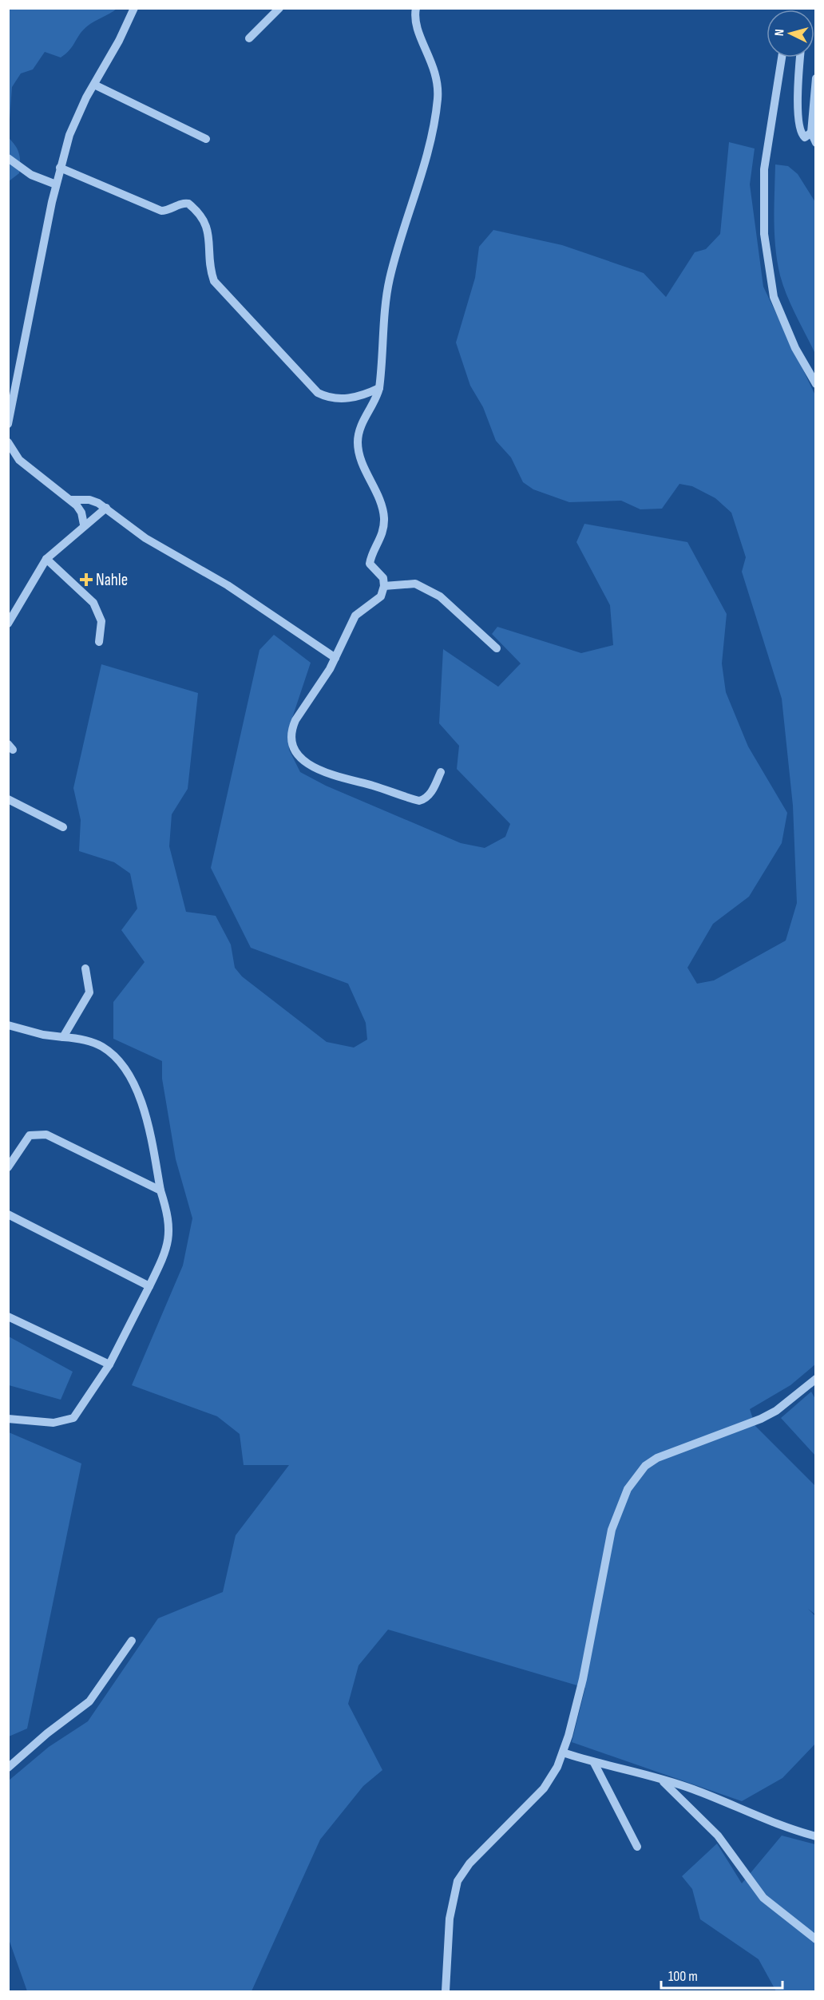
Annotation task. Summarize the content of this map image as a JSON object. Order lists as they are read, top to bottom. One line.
{"places":{"health":["Nahle"]},"scale_bar":"100 m","north":"left"}
